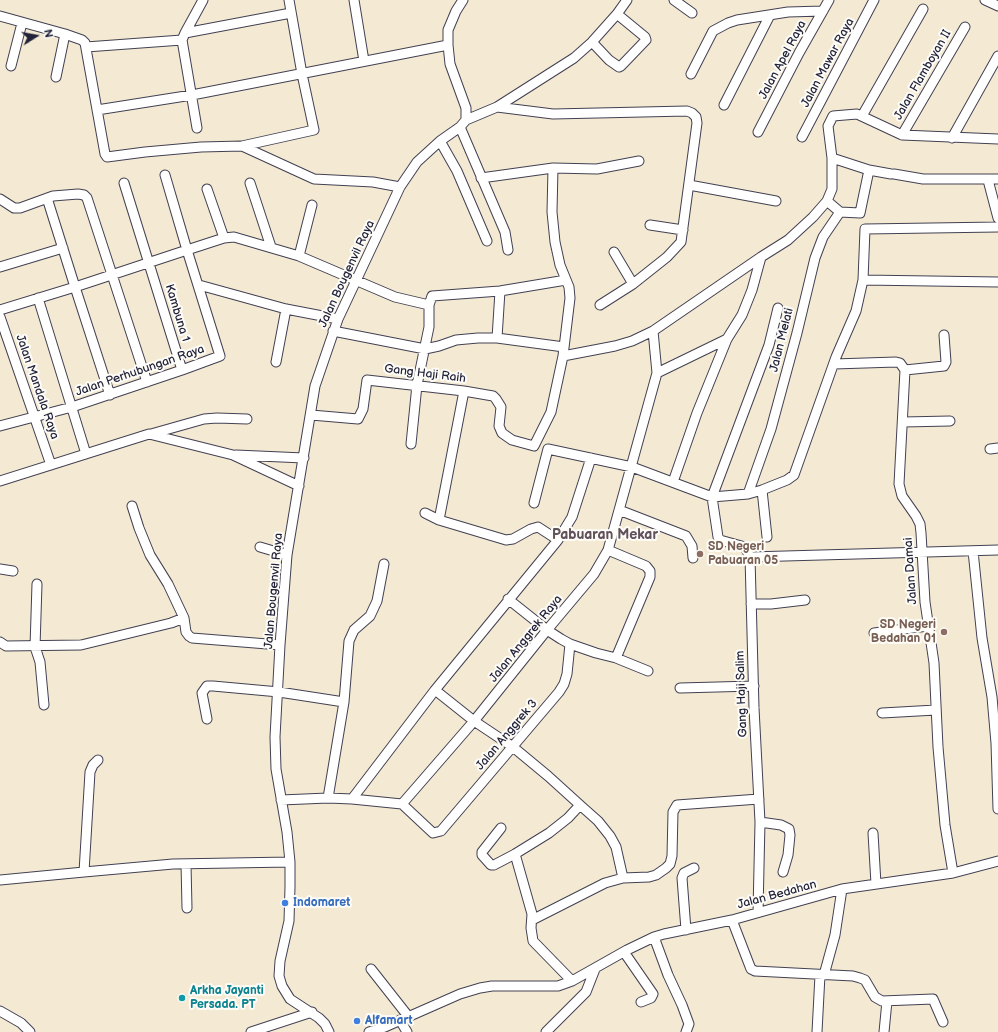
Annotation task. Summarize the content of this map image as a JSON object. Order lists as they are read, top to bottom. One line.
{"streets":{"street":["Jalan Apel Raya","Jalan Mawar Raya","Jalan Flamboyan II","Jalan Bougenvil Raya","Kambuna 1","Jalan Melati","Jalan Perhubungan Raya","Gang Haji Raih","Jalan Mandala Raya","Jalan Damai","Jalan Anggrek Raya","Gang Haji Salim","Jalan Anggrek 3","Jalan Bedahan"]},"crossings":[["Jalan Bougenvil Raya","Gang Haji Raih"],["Kambuna 1","Jalan Perhubungan Raya"],["Jalan Perhubungan Raya","Jalan Mandala Raya"],["Jalan Damai","Jalan Bedahan"],["Jalan Anggrek Raya","Jalan Anggrek 3"],["Gang Haji Salim","Jalan Bedahan"]],"districts":["Pabuaran Mekar"],"places":["SD Negeri Pabuaran 05","SD Negeri Bedahan 01","Indomaret","Arkha Jayanti Persada. PT","Alfamart"],"north":"right"}
